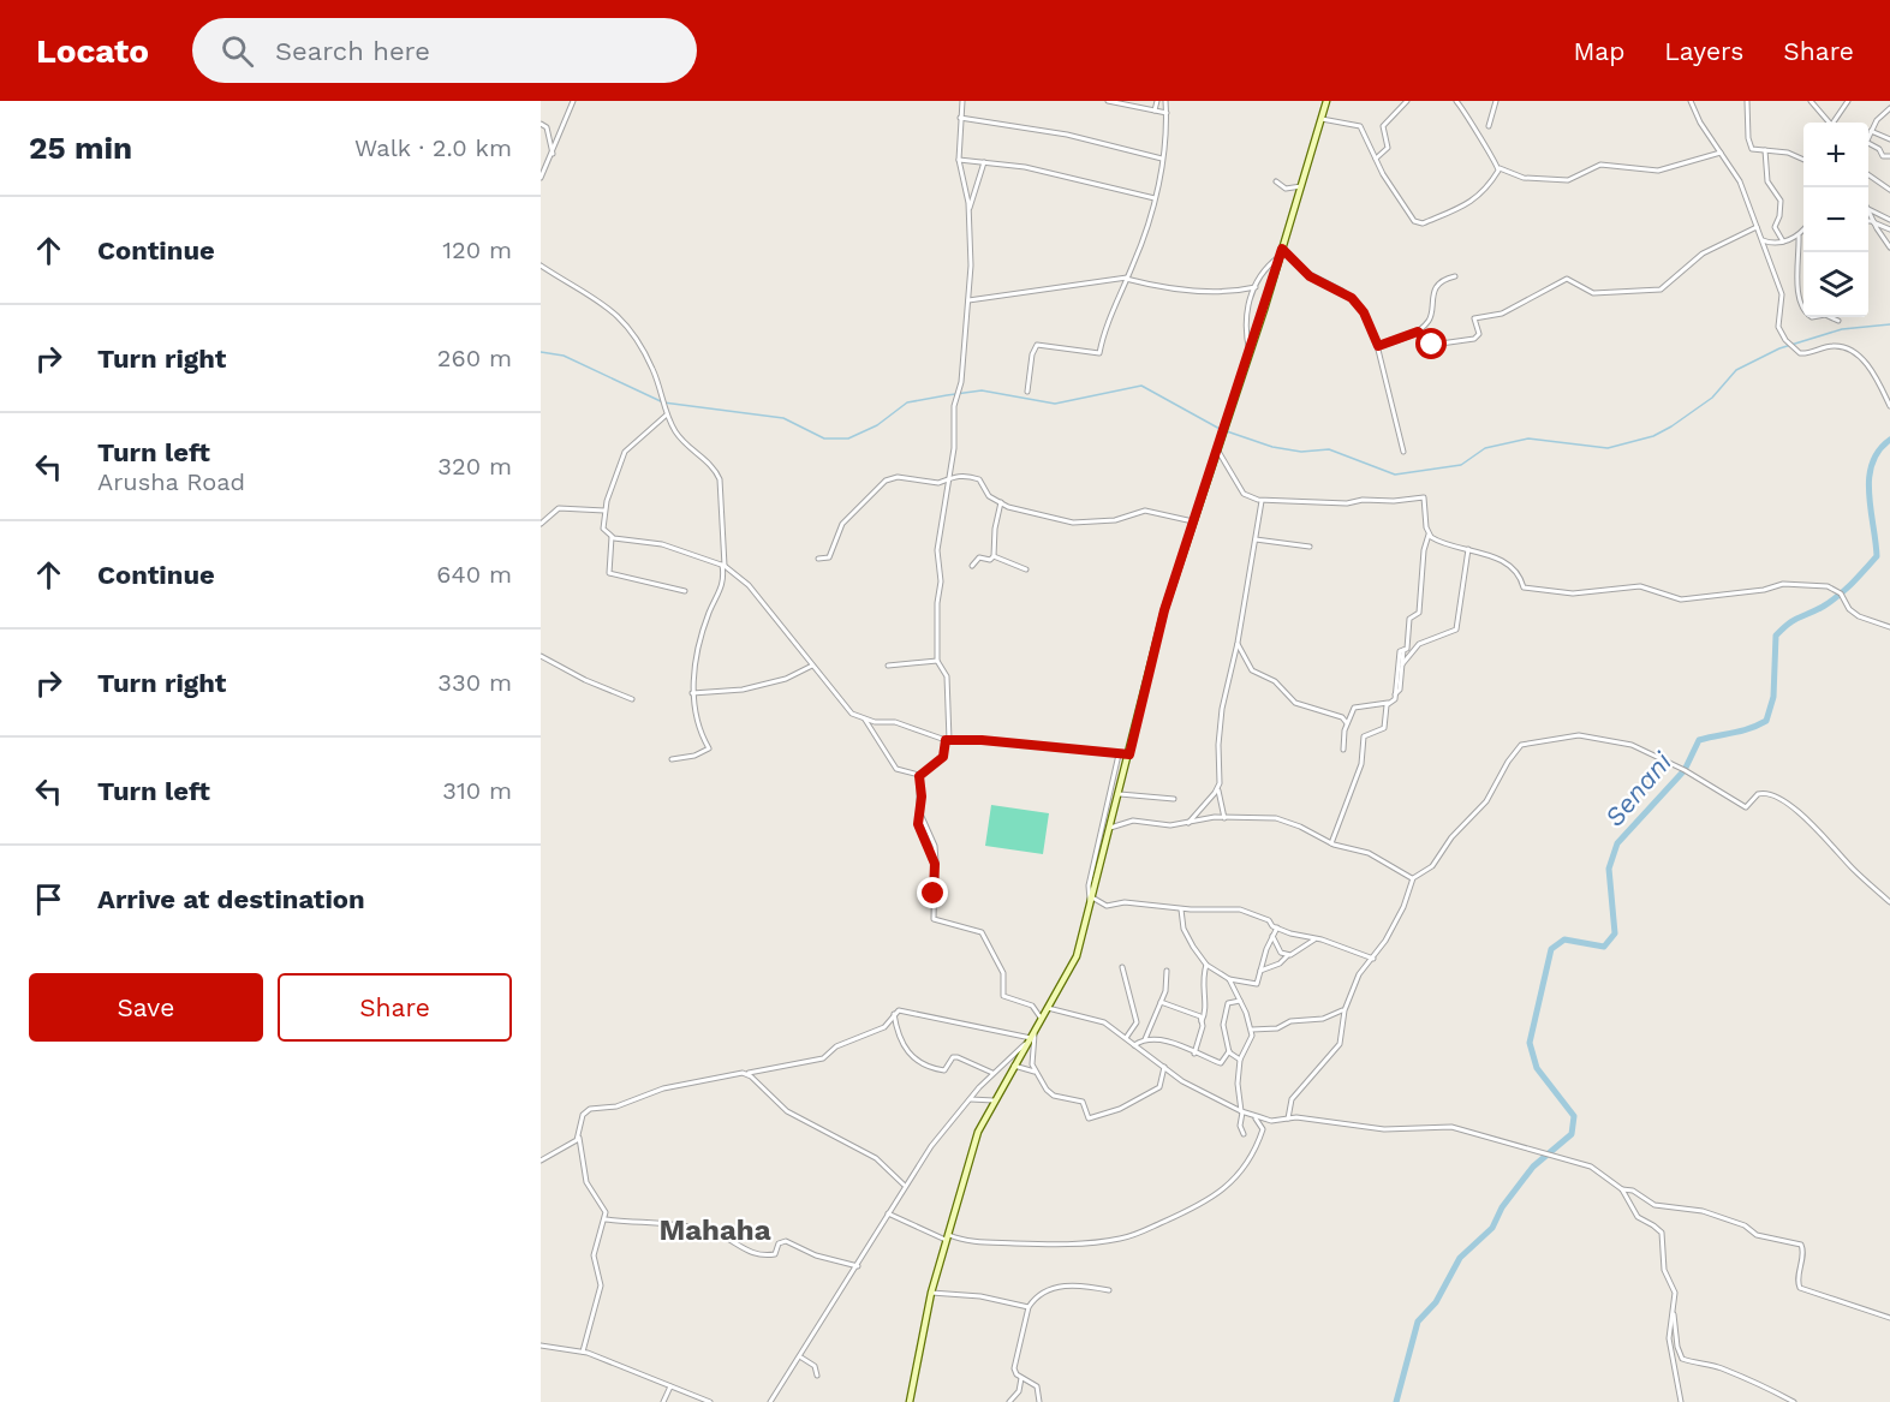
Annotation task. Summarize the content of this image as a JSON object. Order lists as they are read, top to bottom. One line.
{"districts":["Mahaha"],"water":["Senani"],"page":{"header":"Locato","search":"Search here","nav":["Map","Layers","Share"],"heading":["25 min","Walk · 2.0 km"],"map_buttons":["+","−"],"list":[["Continue","120 m"],["Turn right","260 m"],["Turn left","Arusha Road","320 m"],["Continue","640 m"],["Turn right","330 m"],["Turn left","310 m"],"Arrive at destination"],"buttons":["Save","Share"]}}
